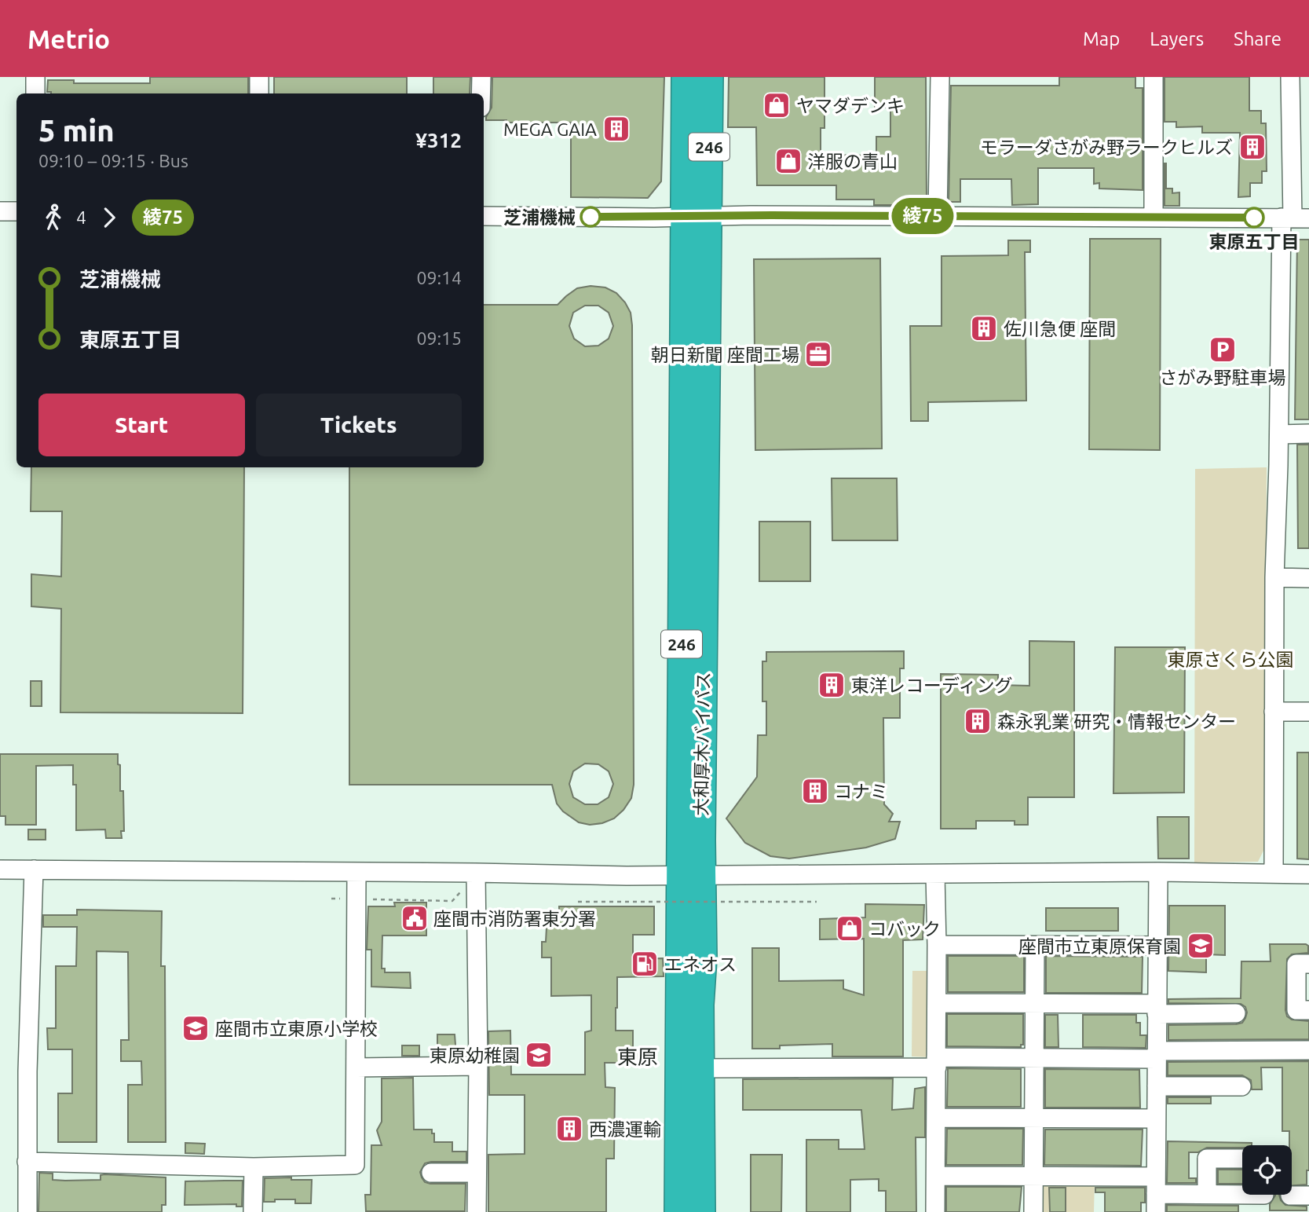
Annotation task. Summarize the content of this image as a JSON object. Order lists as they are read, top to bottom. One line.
{"streets":{"highway":["246","大和厚木バイパス"]},"districts":["東原"],"parks":["東原さくら公園"],"places":{"shop":["ヤマダデンキ","洋服の青山","コバック"],"building":["MEGA GAIA","モラーダさがみ野ラークヒルズ","佐川急便 座間","東洋レコーディング","森永乳業 研究・情報センター","コナミ","西濃運輸"],"other":["芝浦機械","東原五丁目"],"parking":["さがみ野駐車場"],"office":["朝日新聞 座間工場"],"public building":["座間市消防署東分署"],"school or university":["座間市立東原保育園","座間市立東原小学校","東原幼稚園"],"fuel station":["エネオス"]},"lines":["bus line 綾75"],"page":{"header":"Metrio","nav":["Map","Layers","Share"],"on_map":"綾75","heading":["5 min","09:10 – 09:15 · Bus","¥312"],"legs":["4","綾75"],"list":[{"name":"芝浦機械","value":"09:14"},{"name":"東原五丁目","value":"09:15"}],"buttons":["Start","Tickets"]}}
